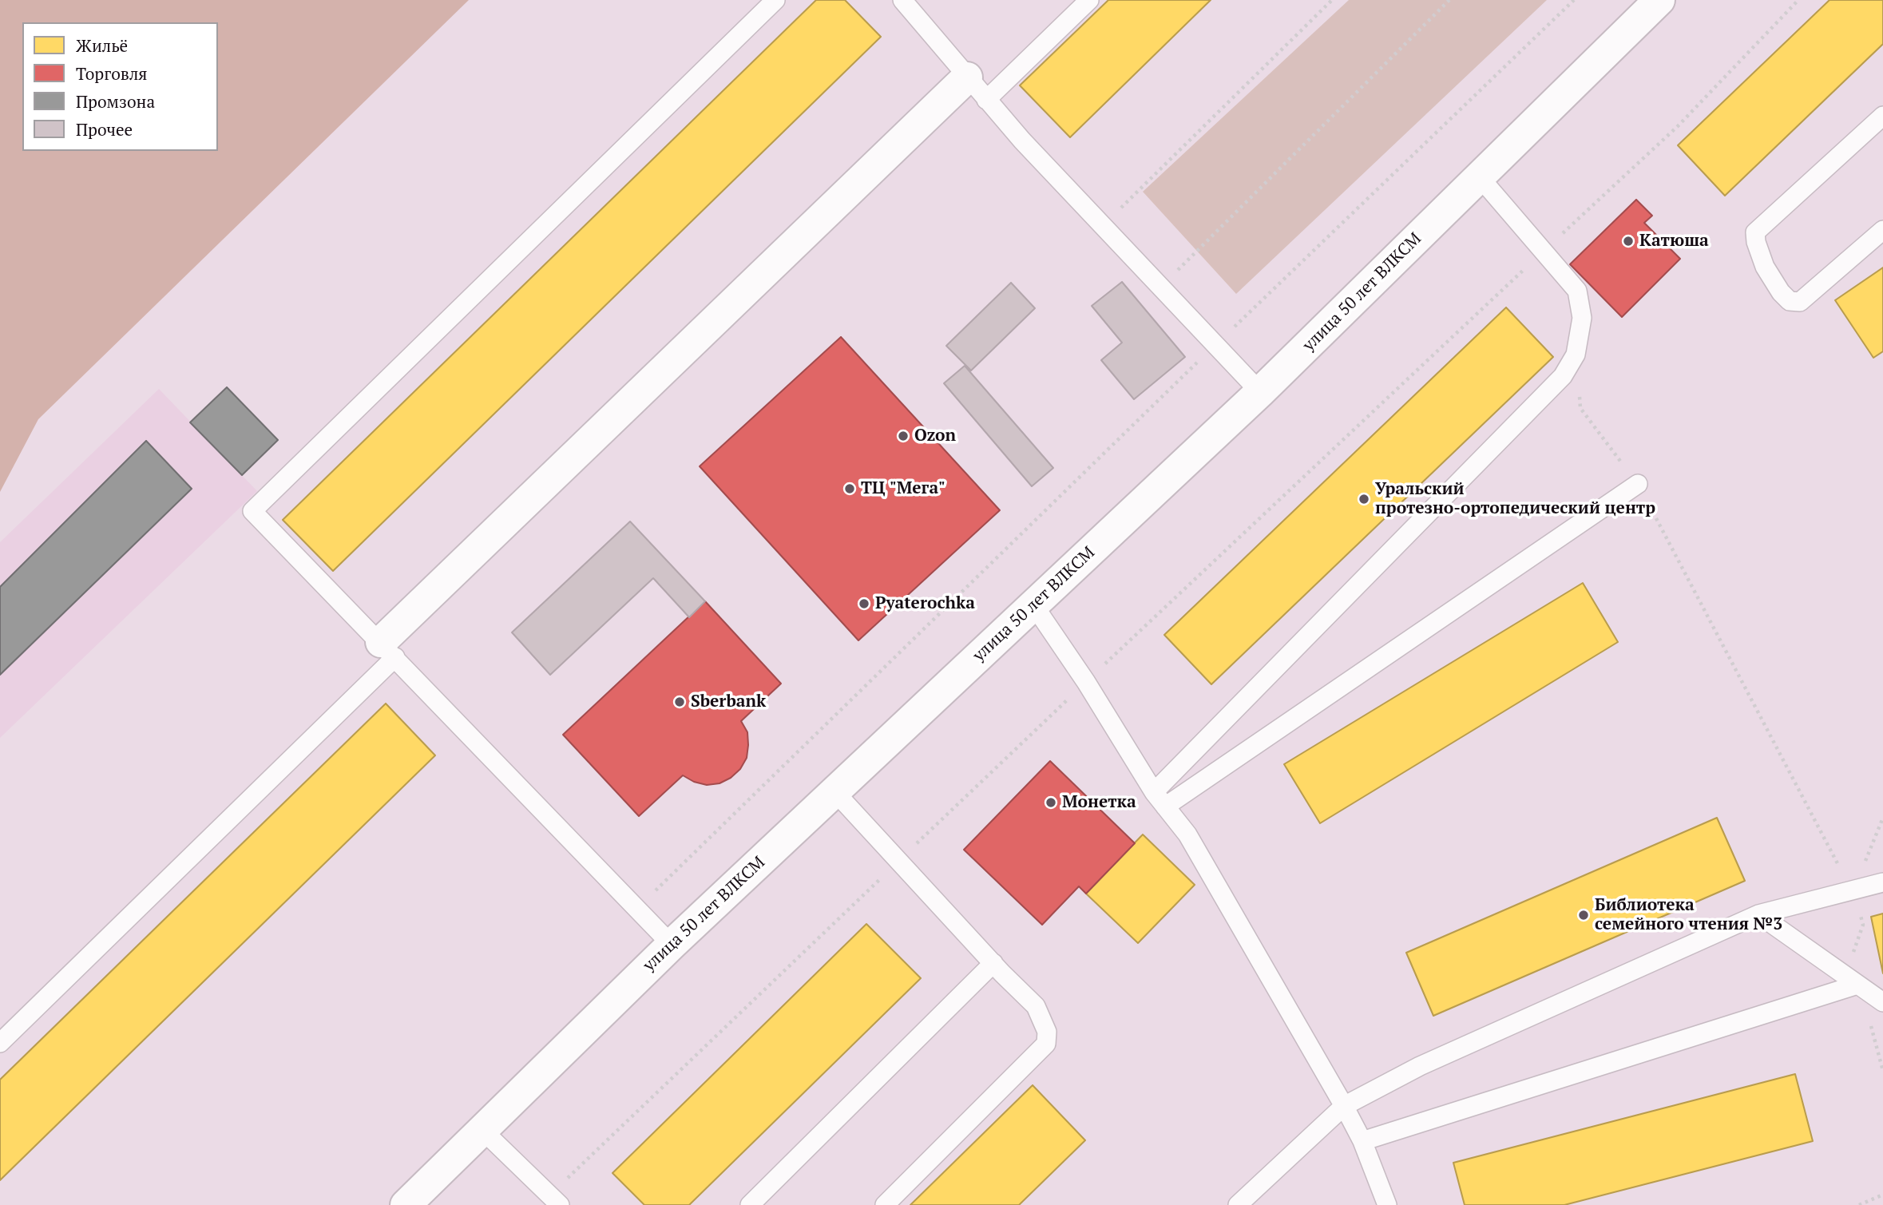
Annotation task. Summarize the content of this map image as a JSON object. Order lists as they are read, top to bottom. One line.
{"streets":{"street":["улица 50 лет ВЛКСМ"]},"places":["Катюша","Ozon","ТЦ \"Мега\"","Уральский протезно-ортопедический центр","Pyaterochka","Sberbank","Монетка","Библиотека семейного чтения №3"],"legend":["Жильё","Торговля","Промзона","Прочее"]}
